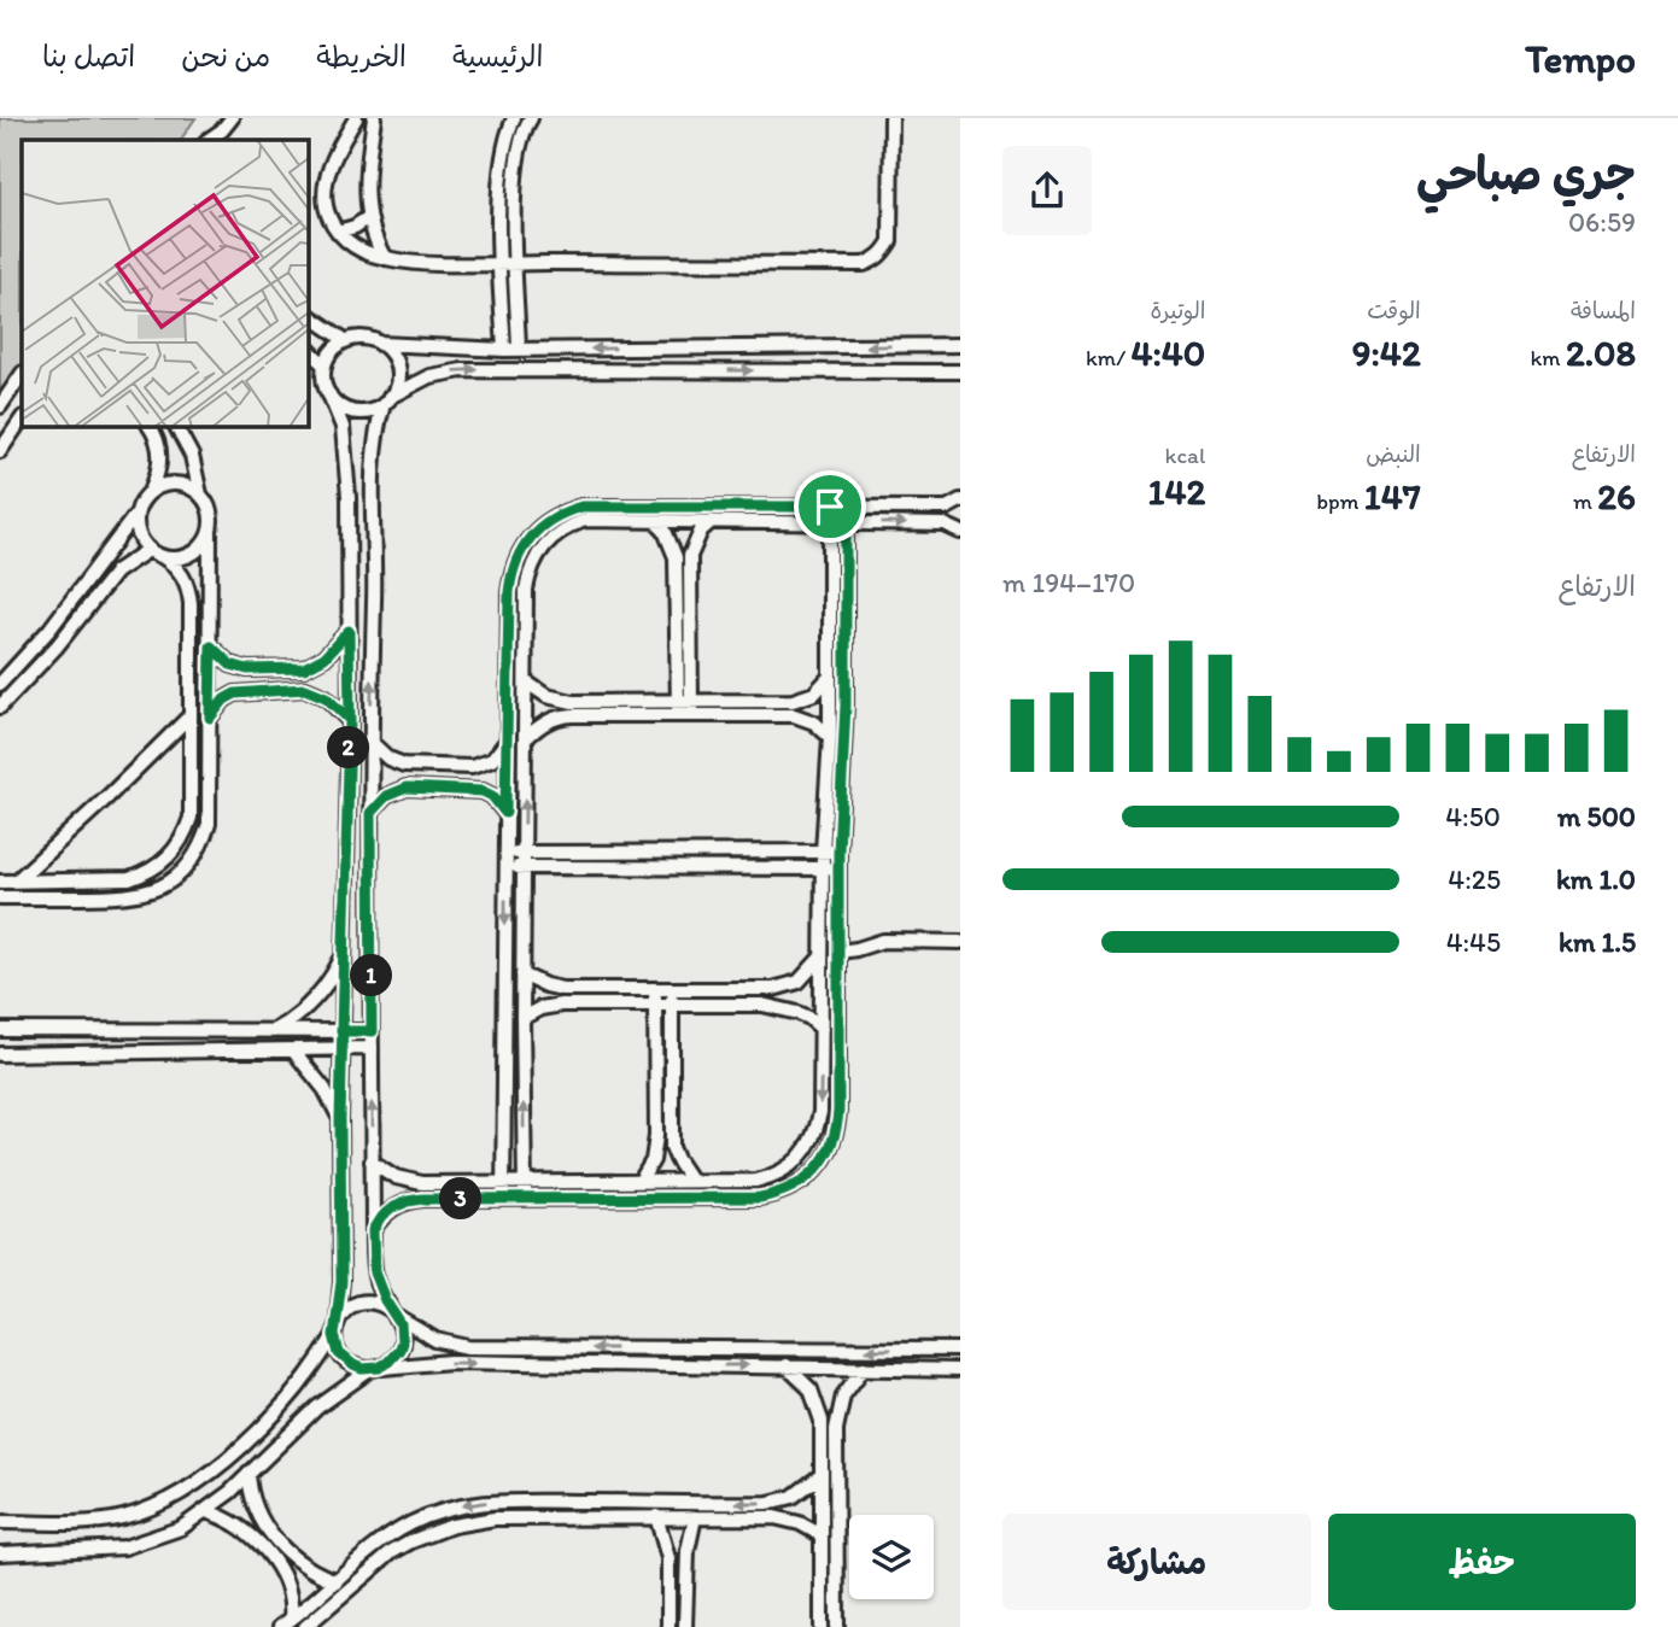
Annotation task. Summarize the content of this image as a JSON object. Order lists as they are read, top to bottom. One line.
{"page":{"header":"Tempo","nav":["الرئيسية","الخريطة","من نحن","اتصل بنا"],"heading":["جري صباحي","06:59"],"stats":[["المسافة","2.08 km"],["الوقت","9:42"],["الوتيرة","4:40 /km"],["الارتفاع","26 m"],["النبض","147 bpm"],["kcal","142"]],"chart":["الارتفاع","170–194 m"],"pins":["2","1","3"],"list":[{"name":"500 m","note":"4:50"},{"name":"1.0 km","note":"4:25"},{"name":"1.5 km","note":"4:45"}],"buttons":["حفظ","مشاركة"]}}
